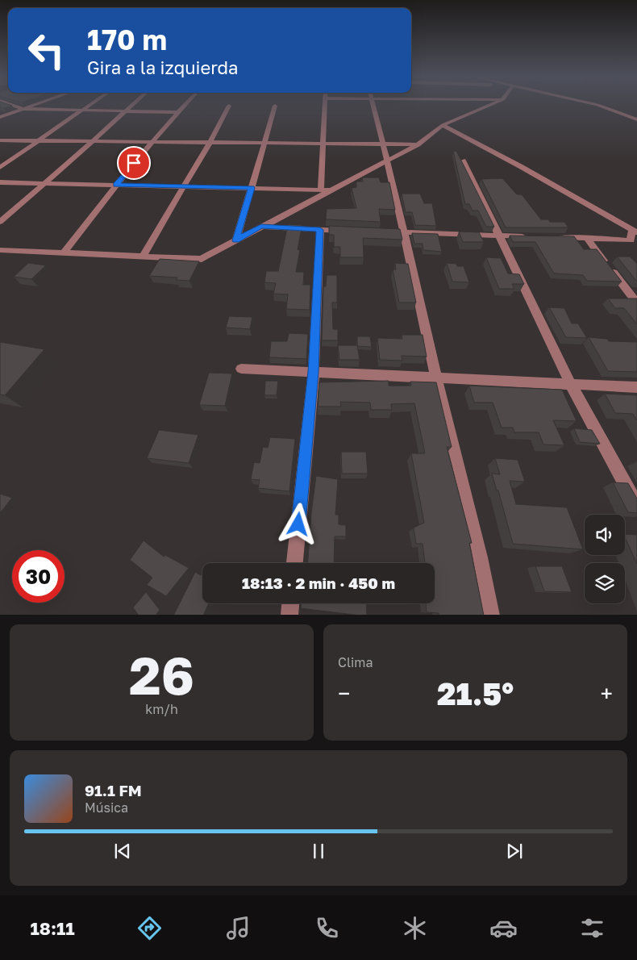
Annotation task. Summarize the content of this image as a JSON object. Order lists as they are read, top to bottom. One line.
{"page":{"turn":["170 m","Gira a la izquierda"],"limit":"30","trip":"18:13 · 2 min · 450 m","tile":[["26","km/h"],"Clima"],"heat":["−","21.5°","+"],"song":["91.1 FM","Música"],"tabs":"18:11"}}
